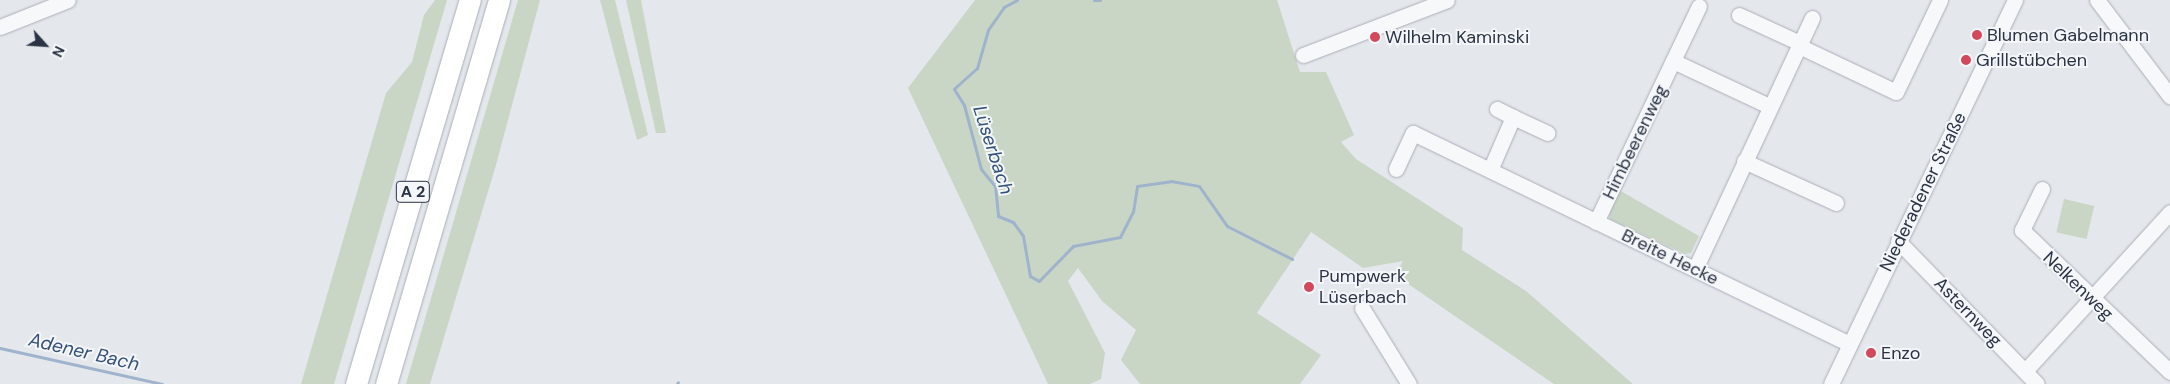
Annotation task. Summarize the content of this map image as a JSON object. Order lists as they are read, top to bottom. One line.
{"streets":{"highway":["A 2"],"street":["Himbeerenweg","Niederadener Straße","Breite Hecke","Nelkenweg","Asternweg"]},"crossings":[["Himbeerenweg","Breite Hecke"],["Niederadener Straße","Breite Hecke"],["Niederadener Straße","Asternweg"]],"water":["Lüserbach","Adener Bach"],"places":["Blumen Gabelmann","Wilhelm Kaminski","Grillstübchen","Pumpwerk Lüserbach","Enzo"],"north":"bottom right"}
